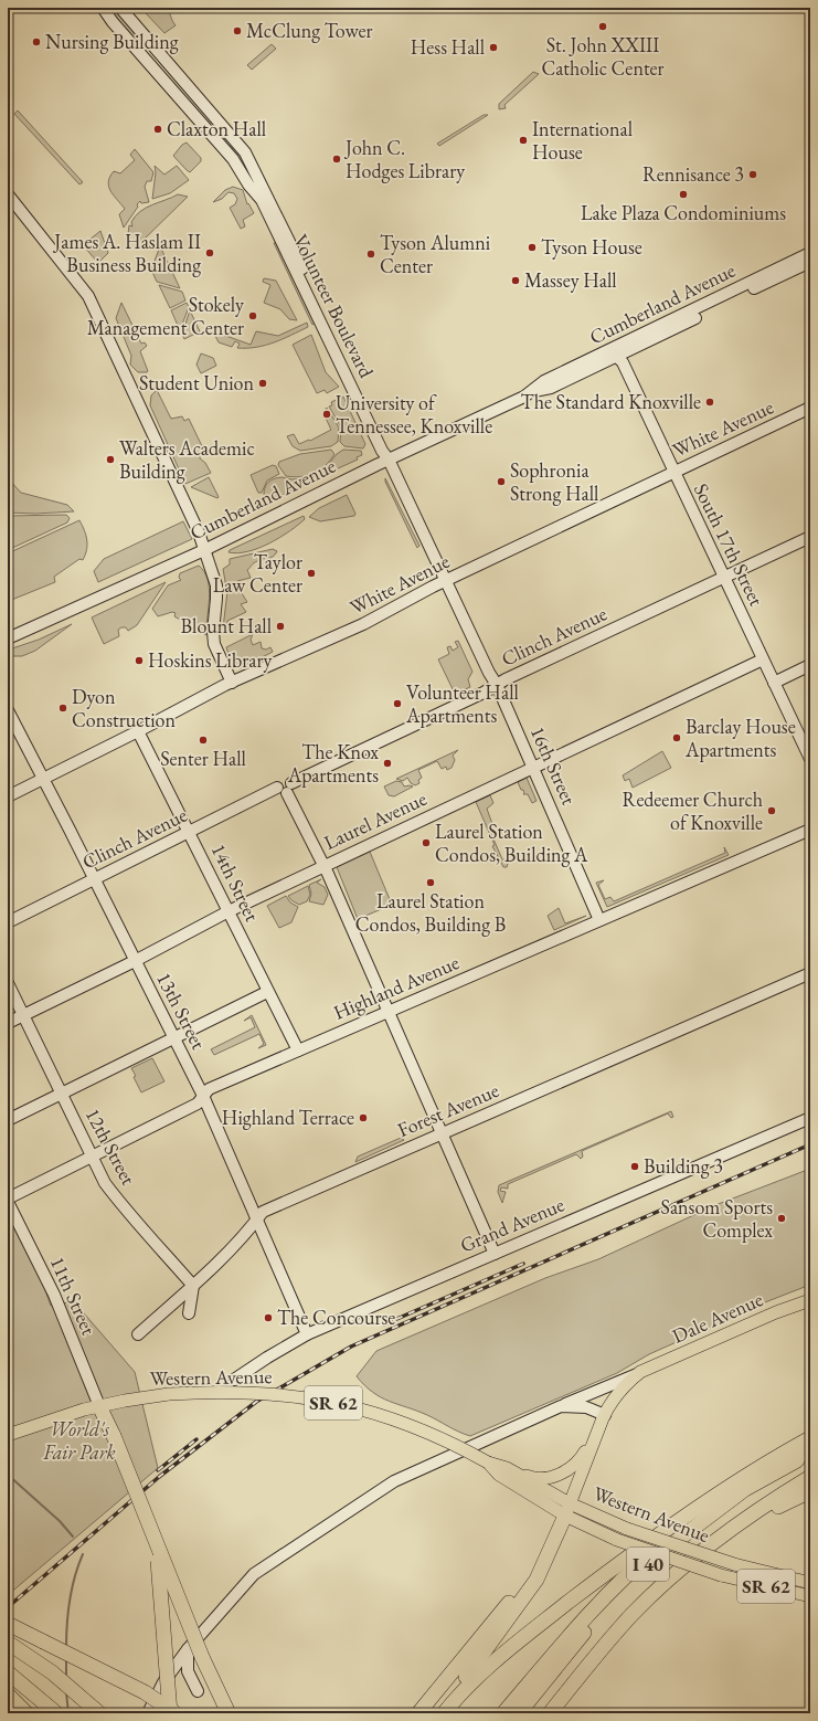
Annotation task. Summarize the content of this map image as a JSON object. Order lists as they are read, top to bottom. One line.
{"streets":{"highway":["I 40"],"main road":["Dale Avenue","Western Avenue","SR 62"],"street":["Cumberland Avenue","Volunteer Boulevard","White Avenue","South 17th Street","Clinch Avenue","16th Street","Laurel Avenue","14th Street","Highland Avenue","13th Street","Forest Avenue","12th Street","Grand Avenue","11th Street"]},"crossings":[["Cumberland Avenue","Volunteer Boulevard"],["Cumberland Avenue","South 17th Street"],["Cumberland Avenue","16th Street"],["Volunteer Boulevard","16th Street"],["White Avenue","South 17th Street"],["White Avenue","16th Street"],["White Avenue","14th Street"],["White Avenue","13th Street"],["South 17th Street","Clinch Avenue"],["South 17th Street","Laurel Avenue"],["Clinch Avenue","16th Street"],["Clinch Avenue","14th Street"],["Clinch Avenue","13th Street"],["16th Street","Laurel Avenue"],["16th Street","Highland Avenue"],["Laurel Avenue","14th Street"],["Laurel Avenue","13th Street"],["Laurel Avenue","12th Street"],["14th Street","Highland Avenue"],["Highland Avenue","13th Street"],["Highland Avenue","12th Street"],["13th Street","Forest Avenue"],["13th Street","Grand Avenue"],["Forest Avenue","12th Street"],["11th Street","Western Avenue"],["Dale Avenue","Western Avenue"]],"parks":["World's Fair Park"],"places":["St. John XXIII Catholic Center","McClung Tower","Nursing Building","Hess Hall","Claxton Hall","International House","John C. Hodges Library","Rennisance 3","Lake Plaza Condominiums","Tyson House","James A. Haslam II Business Building","Tyson Alumni Center","Massey Hall","Stokely Management Center","Student Union","The Standard Knoxville","University of Tennessee, Knoxville","Walters Academic Building","Sophronia Strong Hall","Taylor Law Center","Blount Hall","Hoskins Library","Volunteer Hall Apartments","Dyon Construction","Barclay House Apartments","Senter Hall","The Knox Apartments","Redeemer Church of Knoxville","Laurel Station Condos, Building A","Laurel Station Condos, Building B","Highland Terrace","Building 3","Sansom Sports Complex","The Concourse"]}
